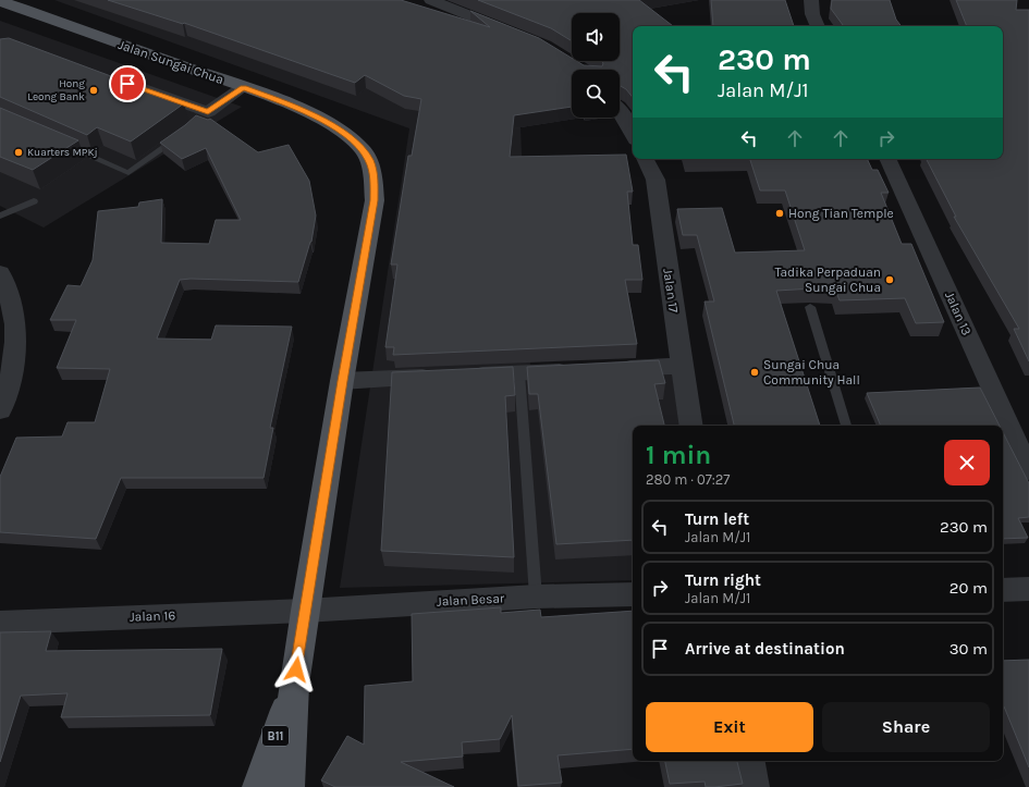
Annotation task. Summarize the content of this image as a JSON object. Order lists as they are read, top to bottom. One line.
{"streets":{"main road":["Jalan Sungai Chua","B11"],"street":["Jalan 17","Jalan 13","Jalan Besar","Jalan 16"]},"crossings":[["Jalan Sungai Chua","Jalan Besar"],["Jalan Sungai Chua","Jalan 16"],["Jalan Besar","Jalan 16"]],"places":["Hong Leong Bank","Kuarters MPKj","Hong Tian Temple","Tadika Perpaduan Sungai Chua","Sungai Chua Community Hall"],"page":{"turn":["230 m","Jalan M/J1"],"heading":["1 min","280 m · 07:27"],"list":[{"name":"Turn left","note":"Jalan M/J1","value":"230 m"},{"name":"Turn right","note":"Jalan M/J1","value":"20 m"},{"name":"Arrive at destination","value":"30 m"}],"buttons":["Exit","Share"]}}
